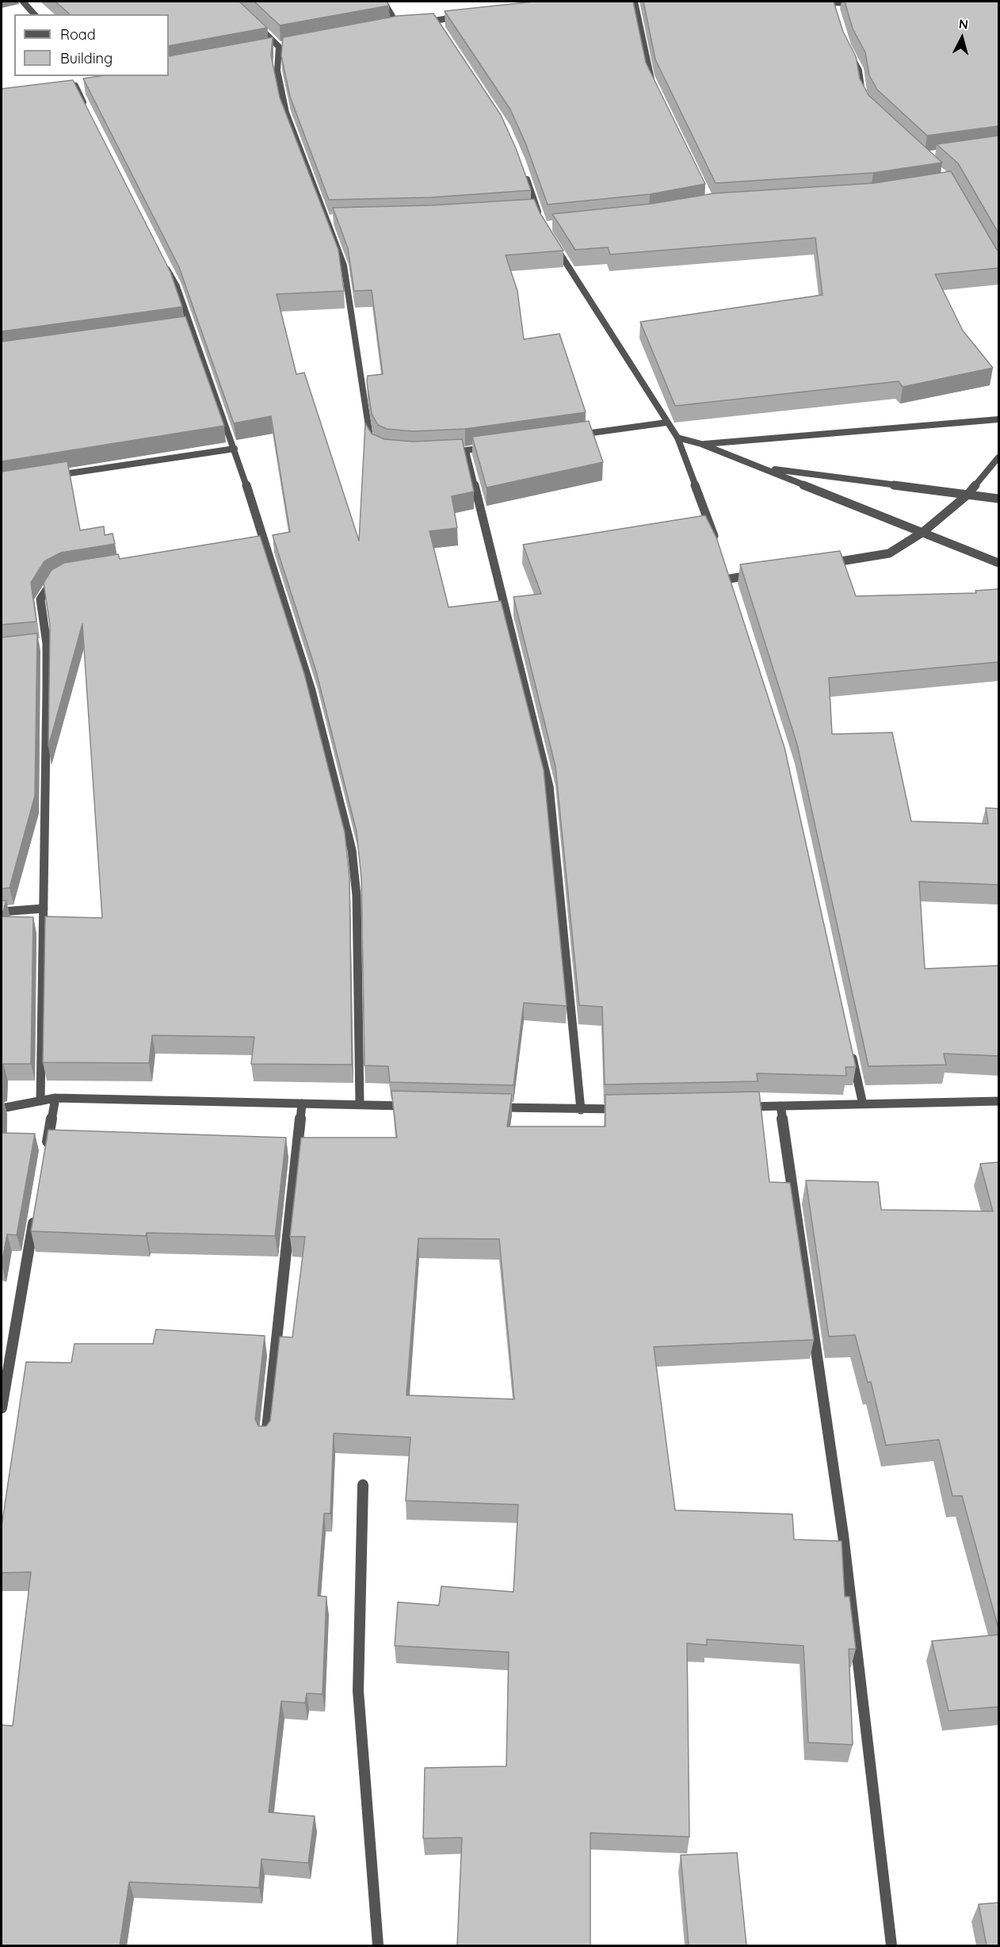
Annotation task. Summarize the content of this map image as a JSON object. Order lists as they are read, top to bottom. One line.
{"legend":["Road","Building"],"north":"top"}
